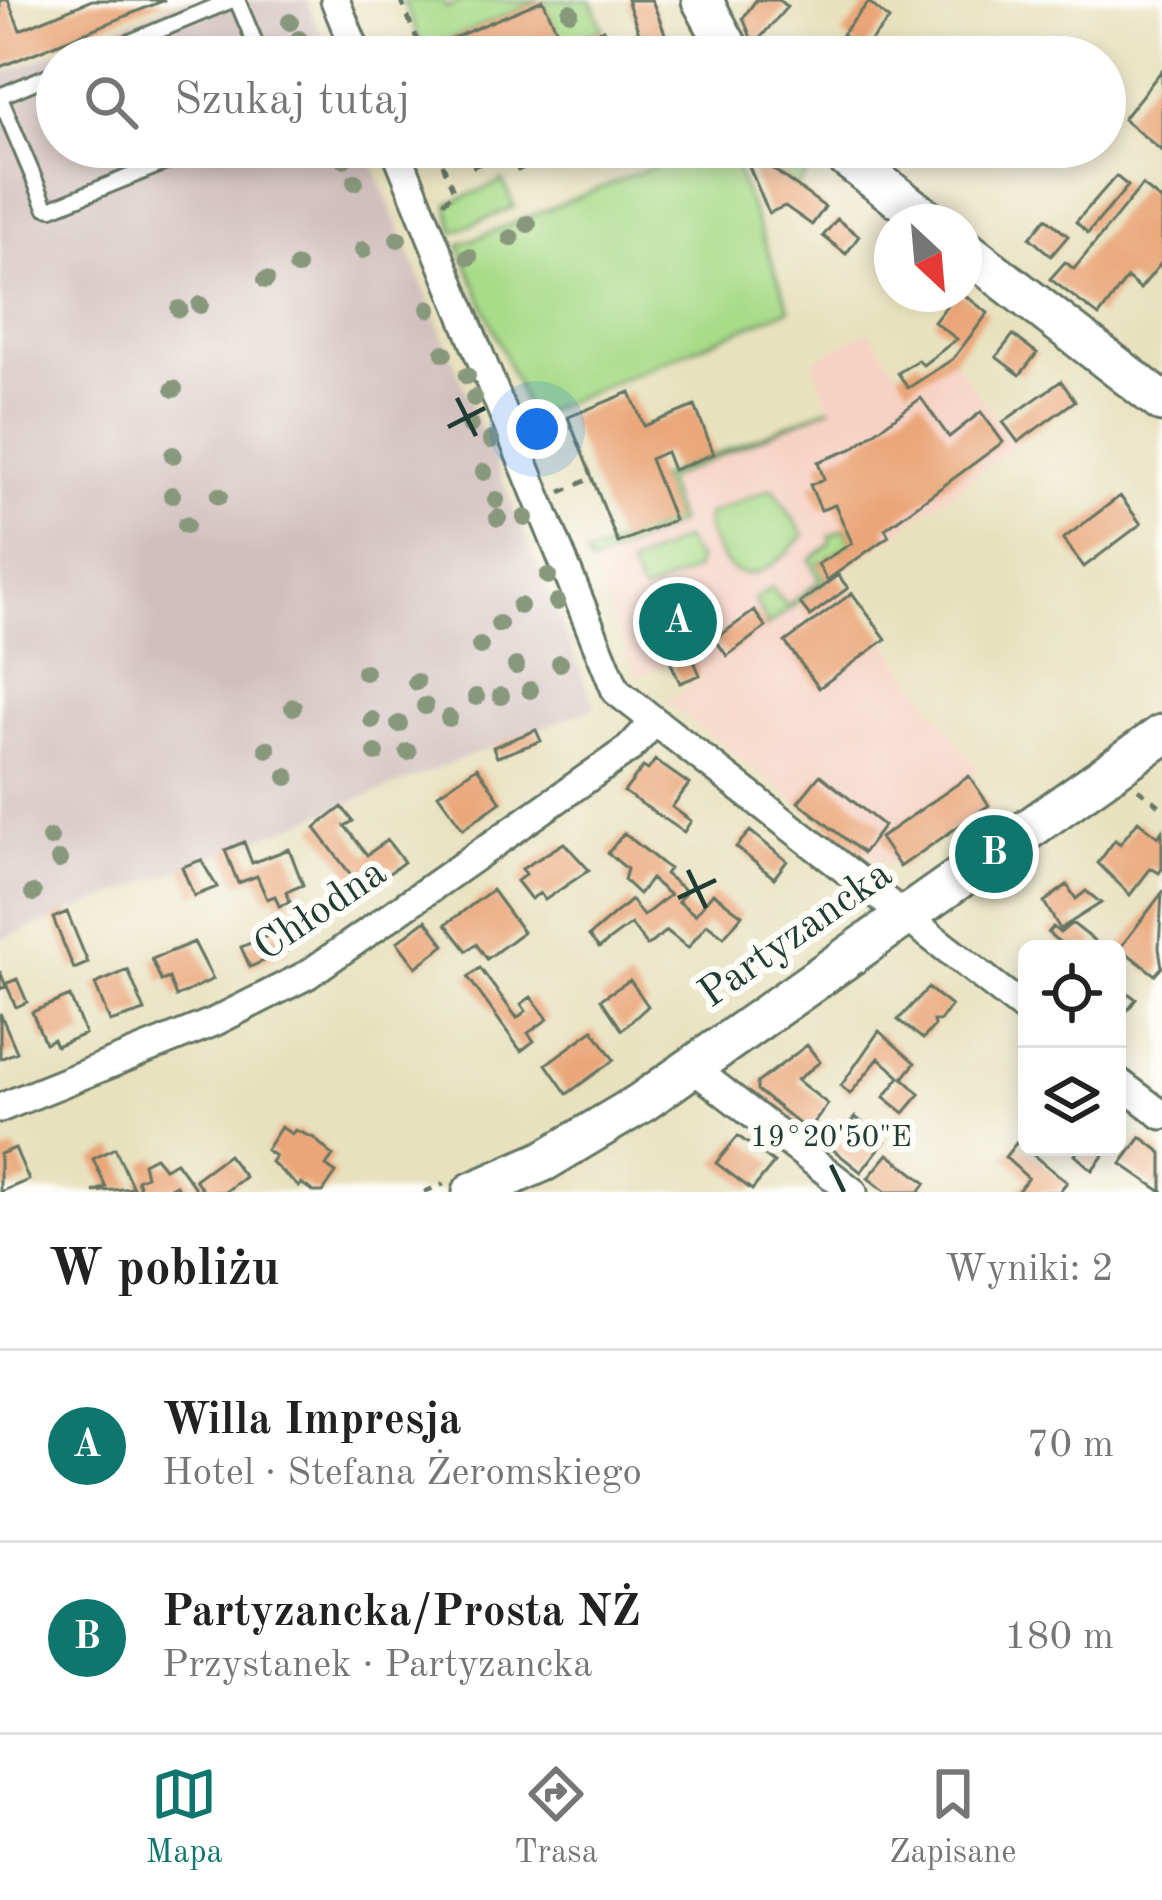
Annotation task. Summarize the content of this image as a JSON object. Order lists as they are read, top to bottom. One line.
{"streets":{"main road":["Partyzancka"],"street":["Chłodna"]},"north":"bottom right","page":{"search":"Szukaj tutaj","pins":["A","B"],"heading":["W pobliżu","Wyniki: 2"],"list":[{"mark":"A","name":"Willa Impresja","note":"Hotel · Stefana Żeromskiego","value":"70 m"},{"mark":"B","name":"Partyzancka/Prosta NŻ","note":"Przystanek · Partyzancka","value":"180 m"}],"nav":["Mapa","Trasa","Zapisane"]},"coordinates":["19°20'50\"E"]}
